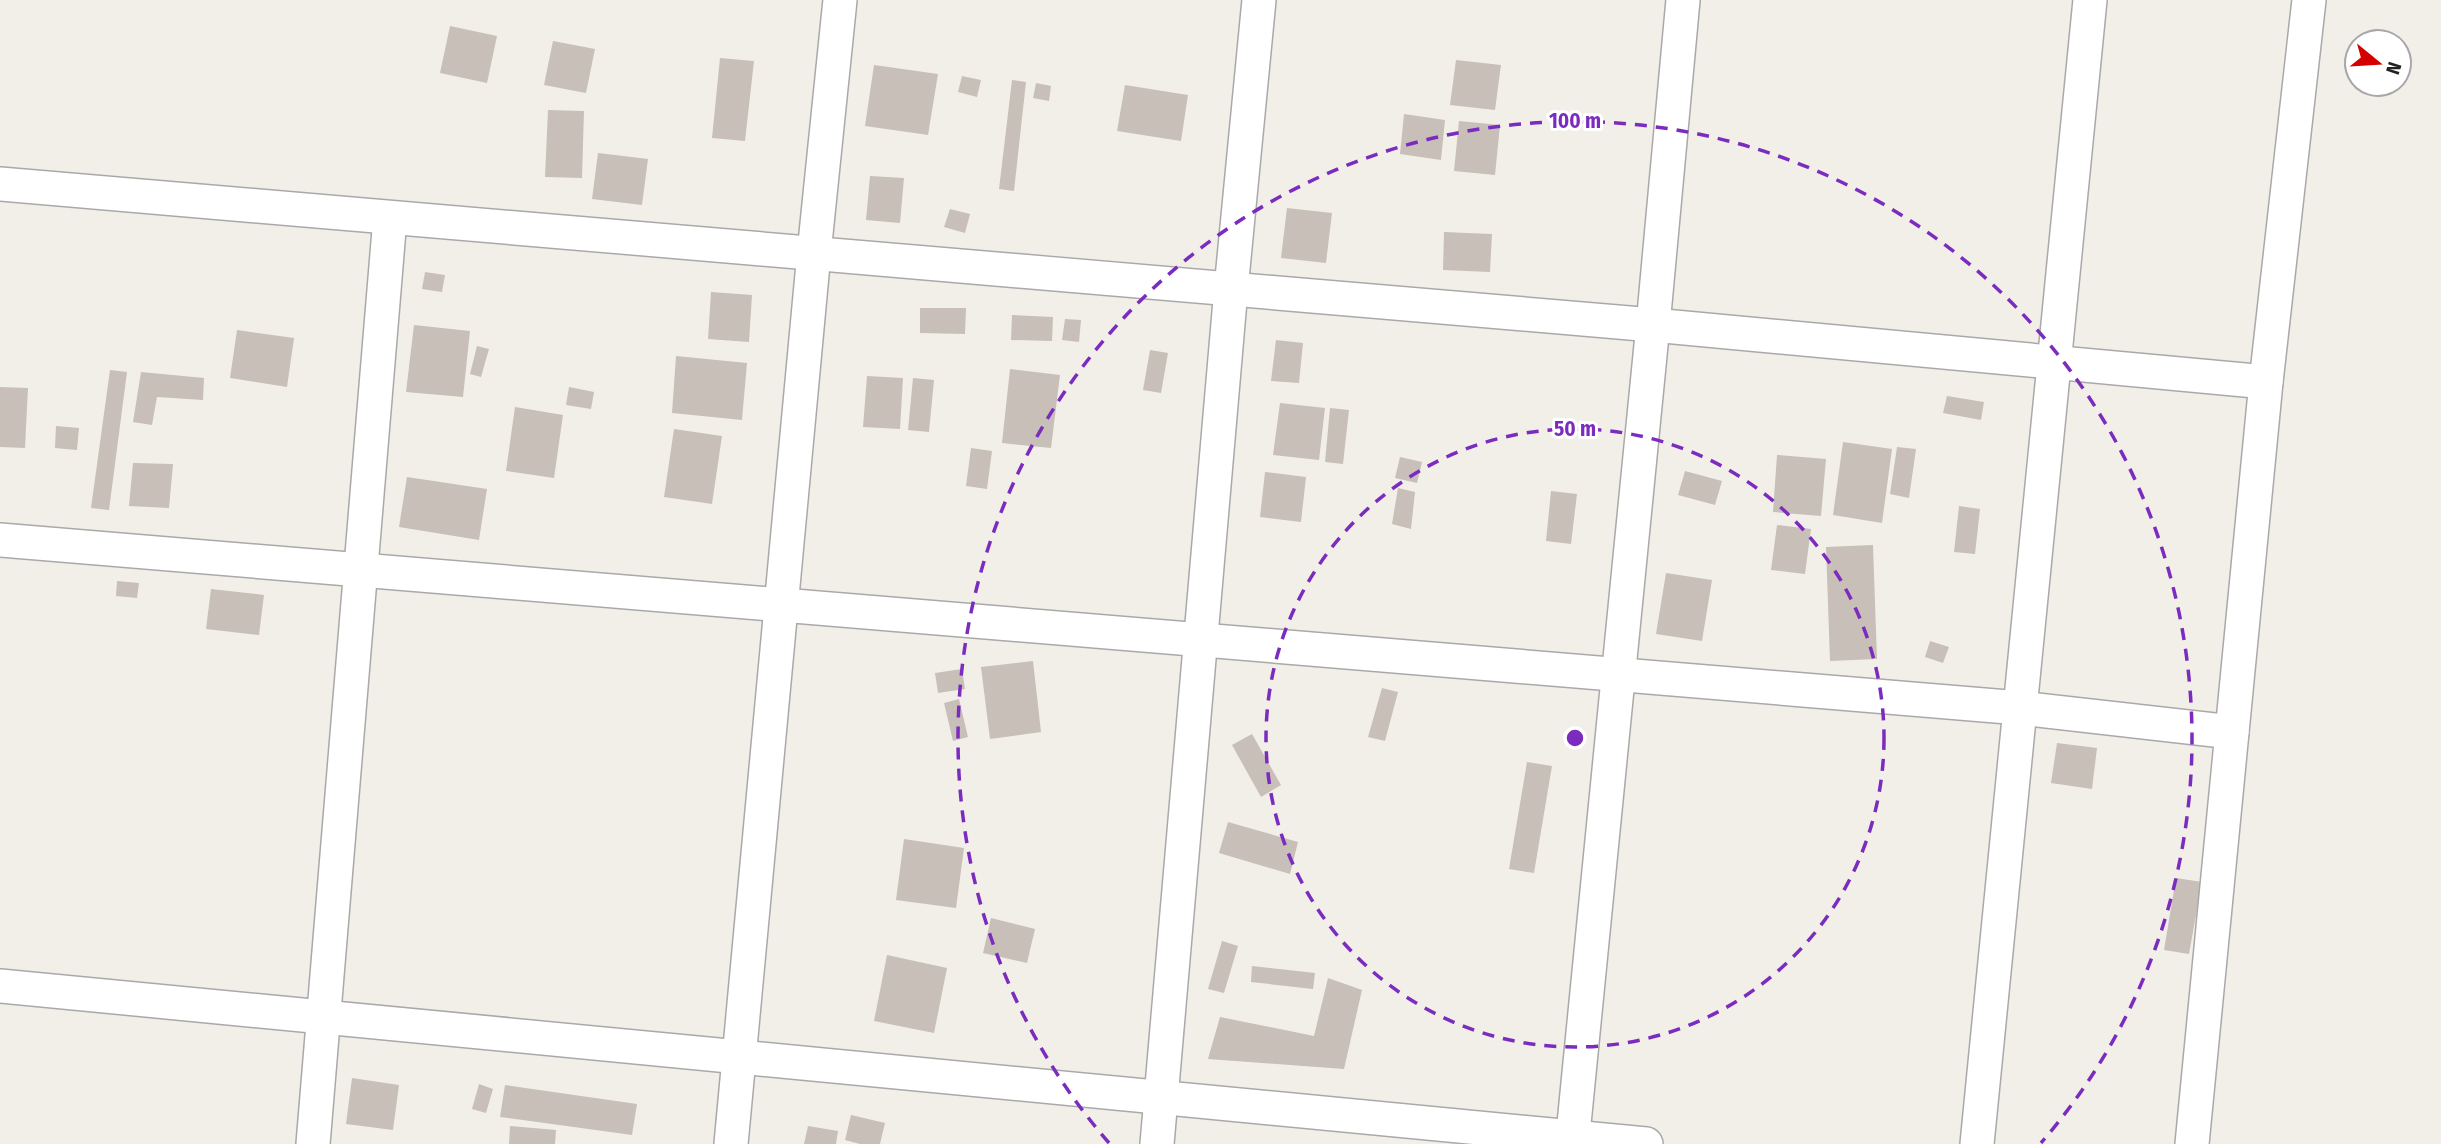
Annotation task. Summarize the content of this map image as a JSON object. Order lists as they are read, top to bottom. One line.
{"north":"right","rings":["100 m","50 m"]}
